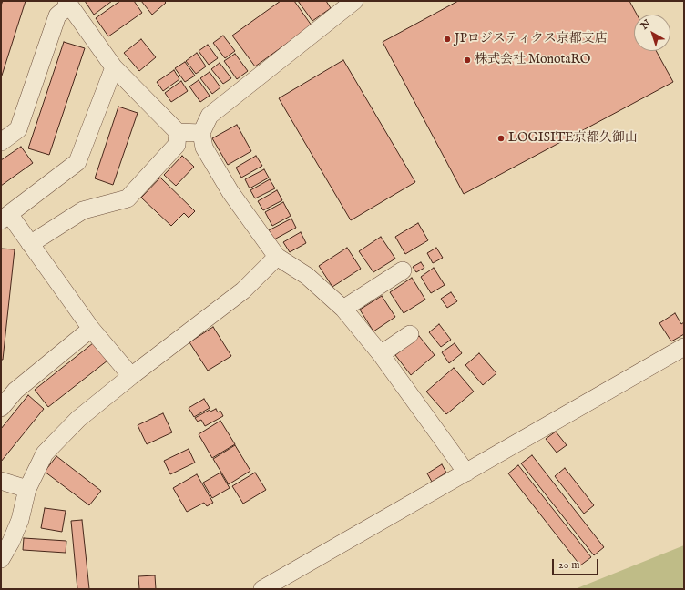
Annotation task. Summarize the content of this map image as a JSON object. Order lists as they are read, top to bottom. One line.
{"places":["JPロジスティクス京都支店","株式会社 MonotaRO","LOGISITE京都久御山"],"scale_bar":"20 m","north":"top left"}
